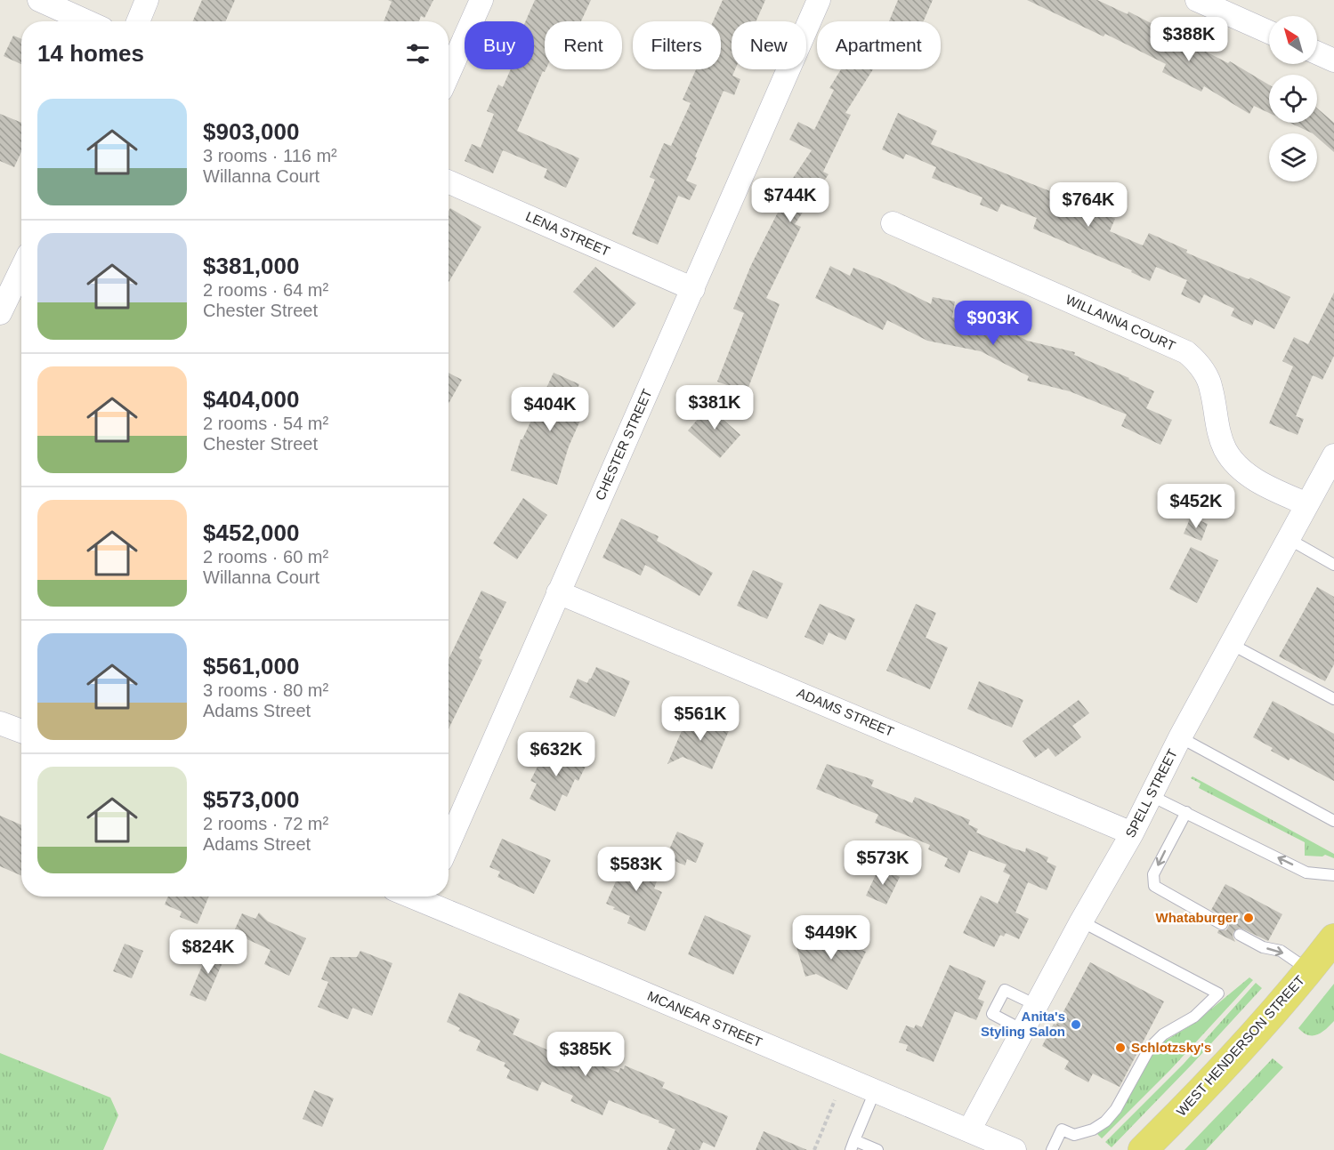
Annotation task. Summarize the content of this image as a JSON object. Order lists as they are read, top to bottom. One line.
{"streets":{"main road":["WEST HENDERSON STREET"],"street":["LENA STREET","WILLANNA COURT","CHESTER STREET","ADAMS STREET","SPELL STREET","MCANEAR STREET"]},"crossings":[["LENA STREET","CHESTER STREET"],["WILLANNA COURT","SPELL STREET"],["CHESTER STREET","ADAMS STREET"],["ADAMS STREET","SPELL STREET"],["SPELL STREET","MCANEAR STREET"]],"places":["Whataburger","Anita's Styling Salon","Schlotzsky's"],"north":"top left","page":{"price":["$388K","$744K","$764K","$903K","$381K","$404K","$452K","$561K","$632K","$573K","$583K","$449K","$824K","$385K"],"chip":["Buy","Rent","Filters","New","Apartment"],"heading":"14 homes","list":[{"name":"$903,000","note":"3 rooms · 116 m² · Willanna Court"},{"name":"$381,000","note":"2 rooms · 64 m² · Chester Street"},{"name":"$404,000","note":"2 rooms · 54 m² · Chester Street"},{"name":"$452,000","note":"2 rooms · 60 m² · Willanna Court"},{"name":"$561,000","note":"3 rooms · 80 m² · Adams Street"},{"name":"$573,000","note":"2 rooms · 72 m² · Adams Street"}]}}
